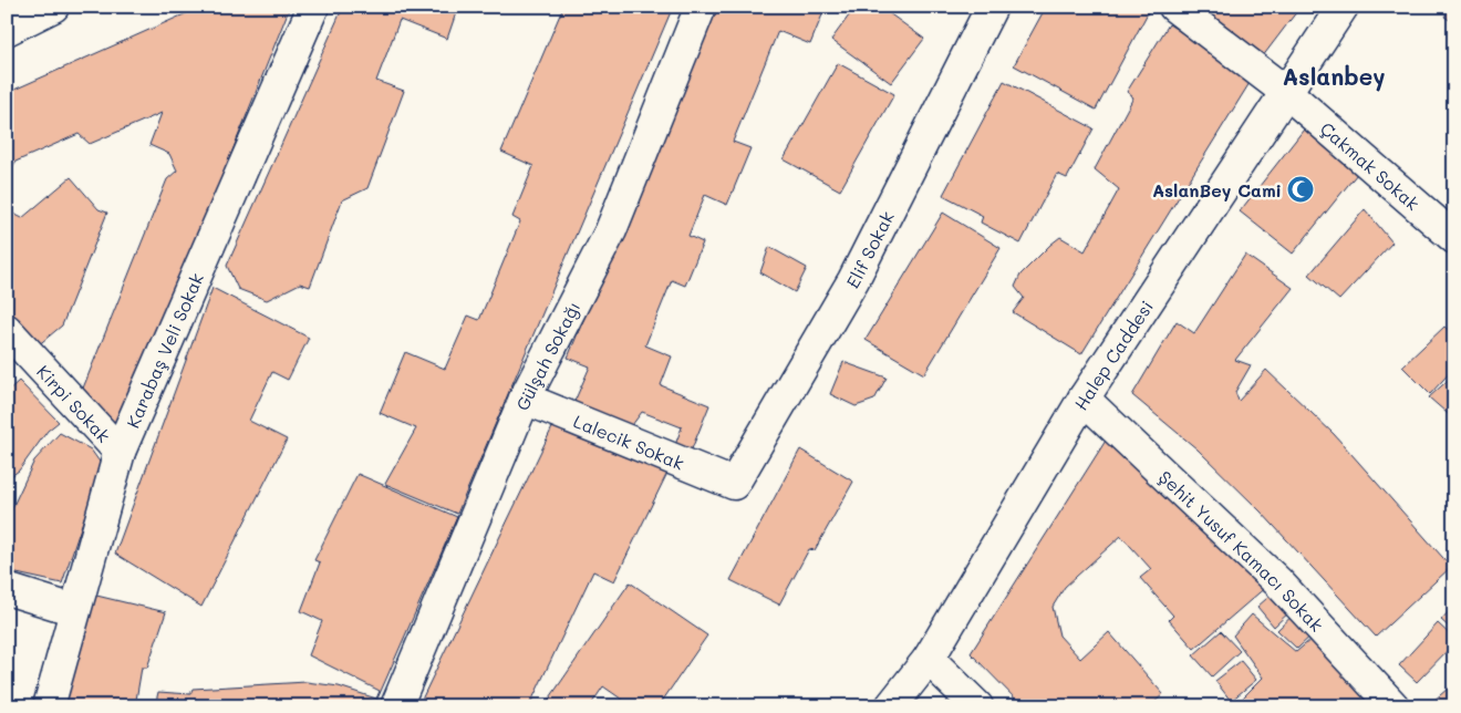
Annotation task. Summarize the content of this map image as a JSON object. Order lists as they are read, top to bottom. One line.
{"streets":{"street":["Çakmak Sokak","Elif Sokak","Karabaş Veli Sokak","Halep Caddesi","Gülşah Sokağı","Kirpi Sokak","Lalecik Sokak","Şehit Yusuf Kamacı Sokak"]},"crossings":[["Çakmak Sokak","Halep Caddesi"],["Elif Sokak","Lalecik Sokak"],["Karabaş Veli Sokak","Kirpi Sokak"],["Halep Caddesi","Şehit Yusuf Kamacı Sokak"],["Gülşah Sokağı","Lalecik Sokak"]],"districts":["Aslanbey"],"places":{"mosque":["AslanBey Cami"]}}
